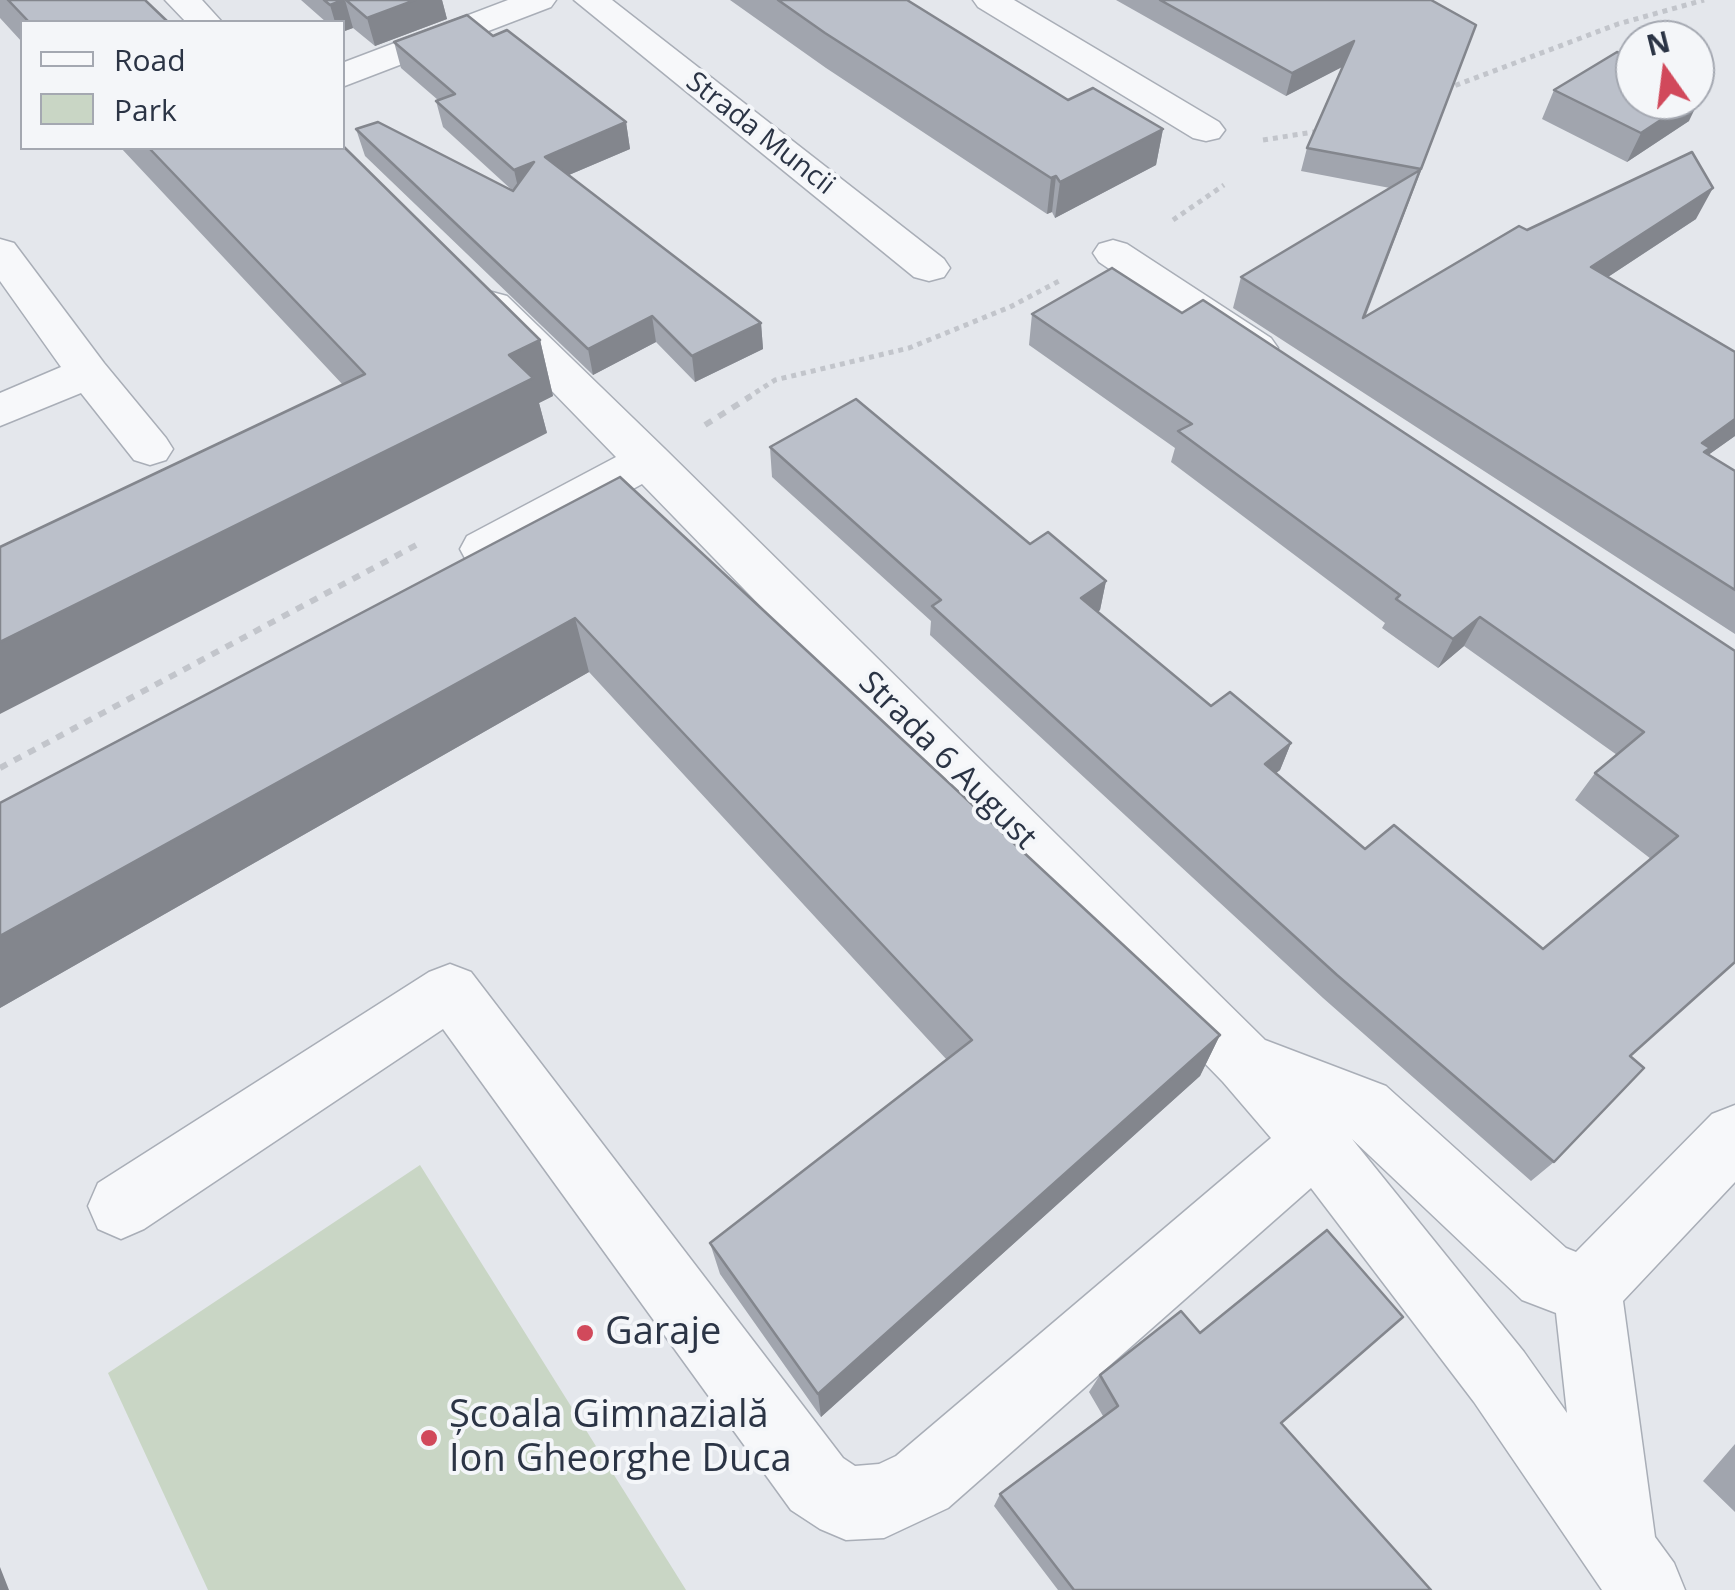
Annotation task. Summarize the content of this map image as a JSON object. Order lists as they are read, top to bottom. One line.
{"streets":{"street":["Strada Muncii","Strada 6 August"]},"places":["Garaje","Școala Gimnazială Ion Gheorghe Duca"],"legend":["Road","Park"],"north":"top"}
